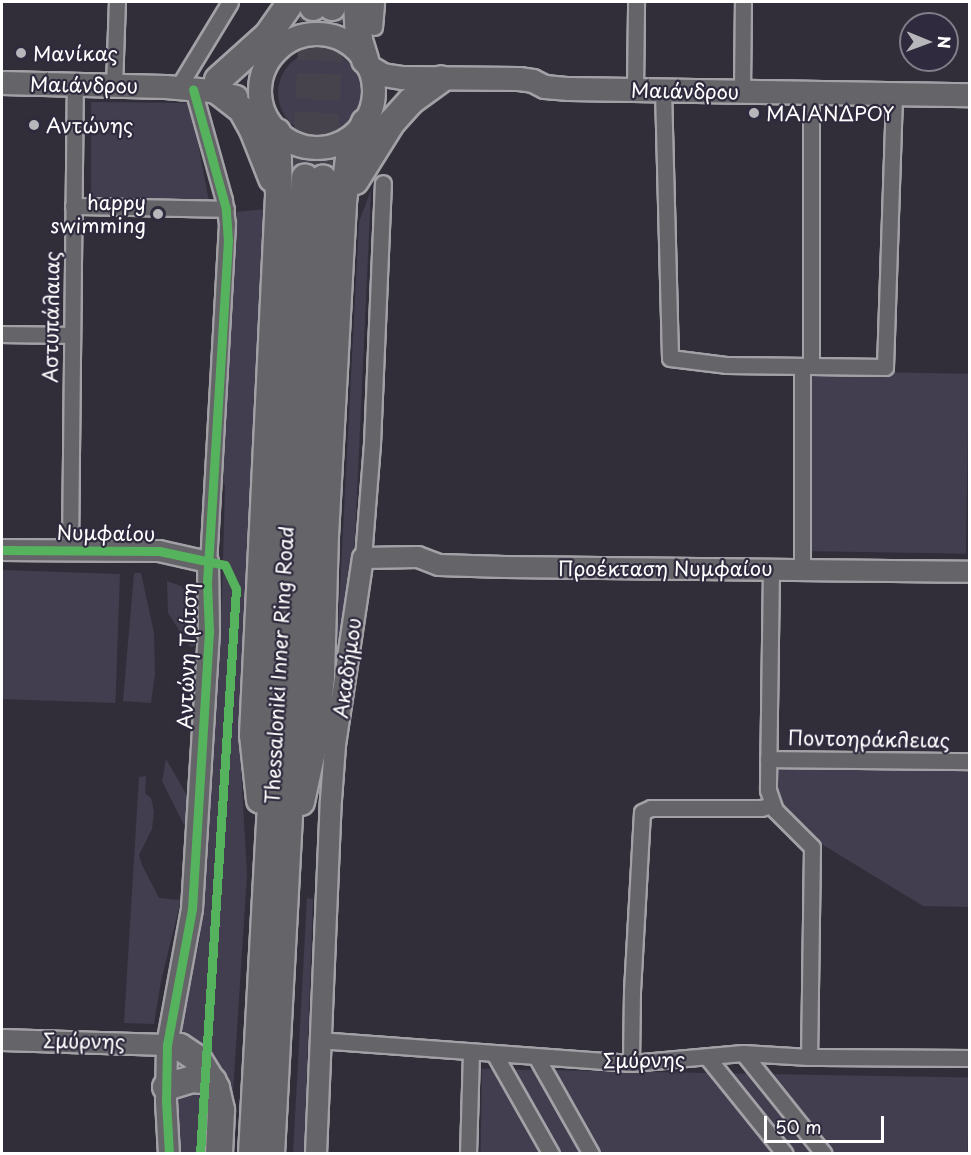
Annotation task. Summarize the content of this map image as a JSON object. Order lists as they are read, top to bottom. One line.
{"streets":{"highway":["Thessaloniki Inner Ring Road"],"main road":["Μαιάνδρου"],"street":["Αστυπάλαιας","Νυμφαίου","Προέκταση Νυμφαίου","Αντώνη Τρίτση","Ακαδήμου","Ποντοηράκλειας","Σμύρνης"]},"crossings":[["Μαιάνδρου","Αστυπάλαιας"],["Μαιάνδρου","Αντώνη Τρίτση"],["Αστυπάλαιας","Νυμφαίου"],["Νυμφαίου","Αντώνη Τρίτση"],["Προέκταση Νυμφαίου","Ακαδήμου"],["Αντώνη Τρίτση","Σμύρνης"],["Ακαδήμου","Σμύρνης"]],"places":["Μανίκας","ΜΑΙΑΝΔΡΟΥ","Αντώνης","happy swimming"],"scale_bar":"50 m","north":"right"}
